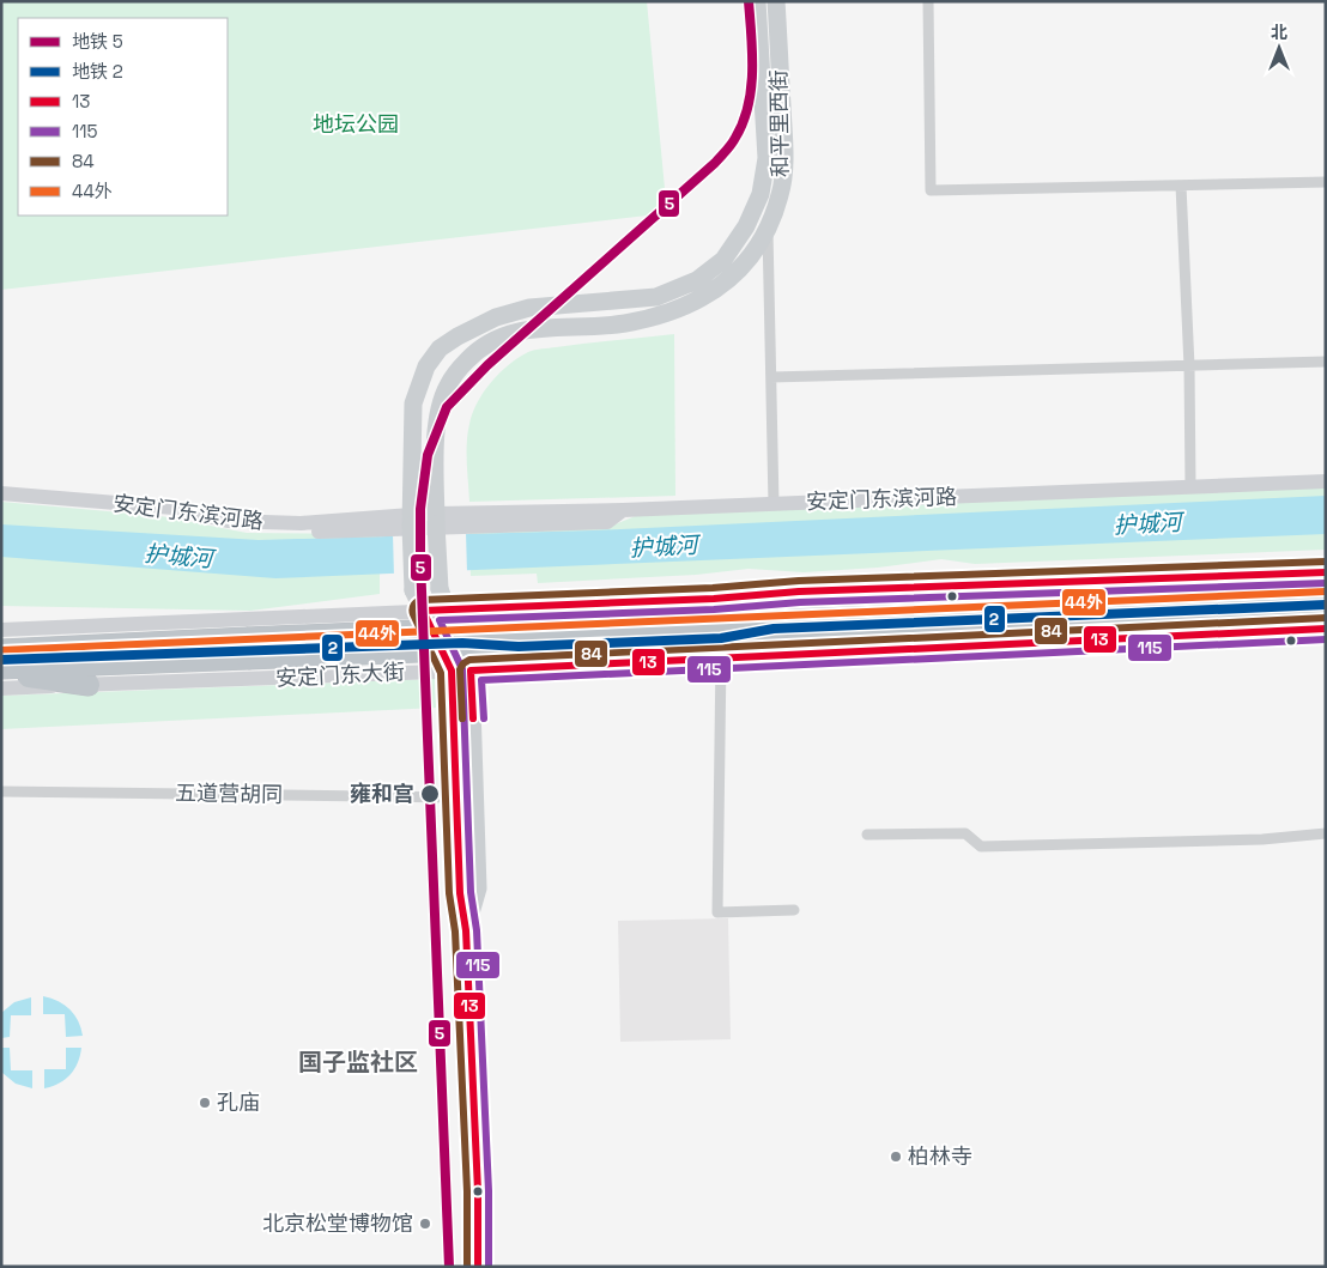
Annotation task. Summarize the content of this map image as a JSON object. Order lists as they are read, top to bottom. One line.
{"streets":{"main road":["和平里西街"],"street":["安定门东滨河路","安定门东大街","五道营胡同"]},"crossings":[["和平里西街","安定门东滨河路"],["和平里西街","安定门东大街"]],"districts":["国子监社区"],"water":["护城河"],"parks":["地坛公园"],"places":["雍和宫","孔庙","柏林寺","北京松堂博物馆"],"lines":["metro line 5","transit line 84","transit line 13","transit line 115","transit line 44外","metro line 2"],"legend":["地铁 5","地铁 2","13","115","84","44外"],"north":"top"}
